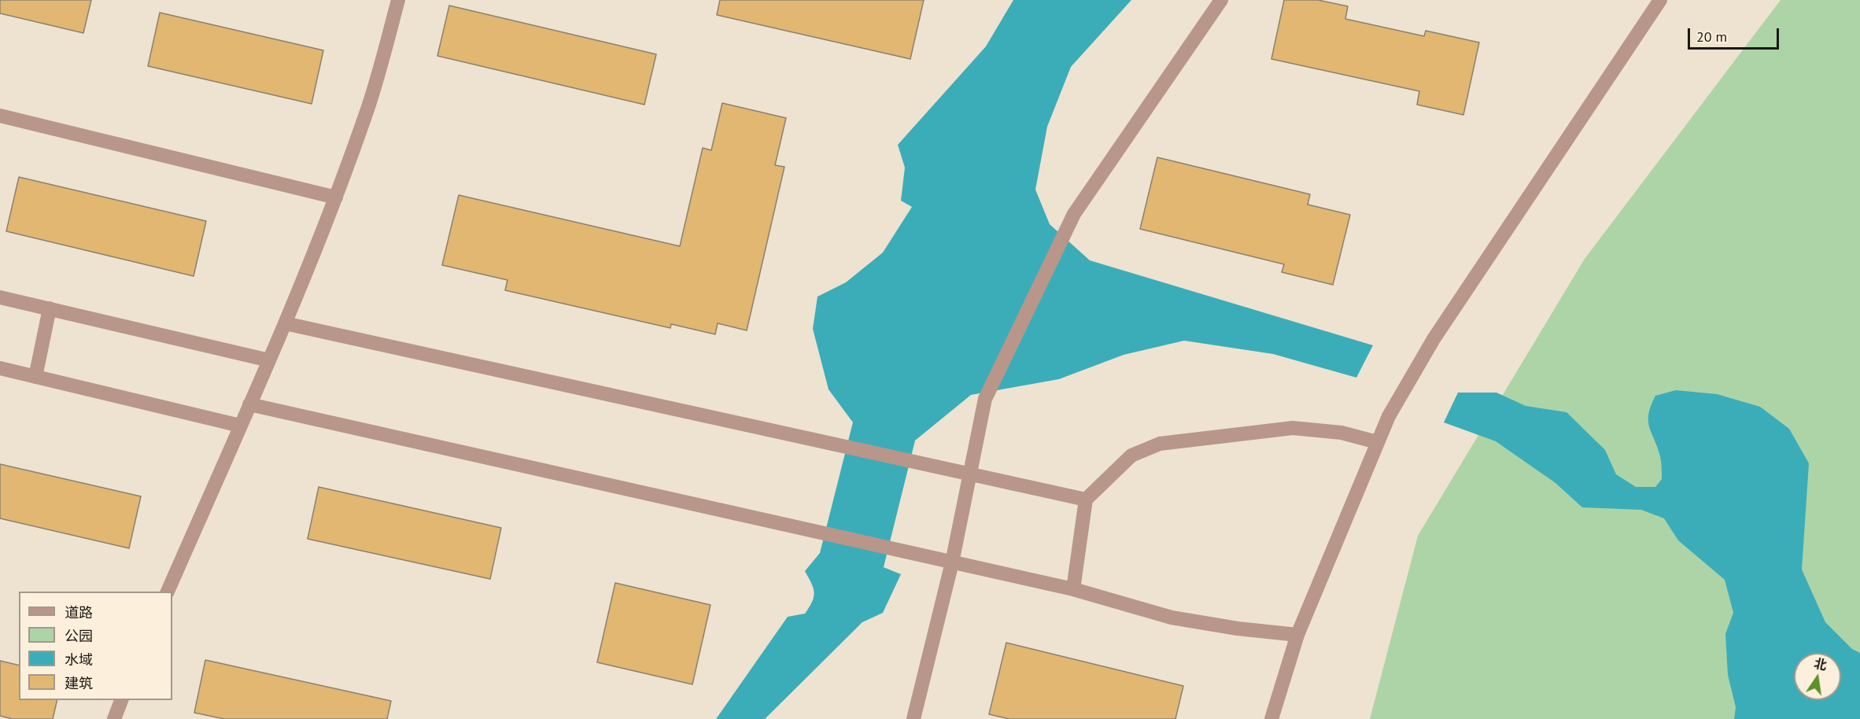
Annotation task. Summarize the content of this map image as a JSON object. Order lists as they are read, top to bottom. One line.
{"legend":["道路","公园","水域","建筑"],"scale_bar":"20 m","north":"top"}
